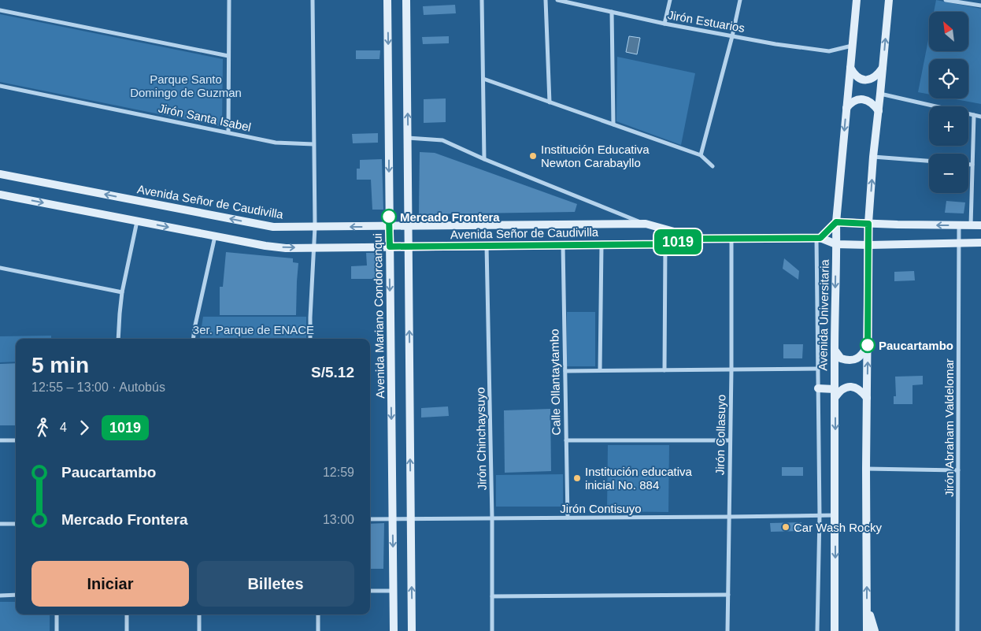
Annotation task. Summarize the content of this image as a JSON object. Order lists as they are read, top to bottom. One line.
{"streets":{"main road":["Avenida Señor de Caudivilla","Avenida Universitaria","Avenida Mariano Condorcanqui"],"street":["Jirón Estuarios","Jirón Santa Isabel","Calle Ollantaytambo","Jirón Abraham Valdelomar","Jirón Collasuyo","Jirón Chinchaysuyo","Jirón Contisuyo"]},"crossings":[["Jirón Estuarios","Avenida Universitaria"],["Avenida Señor de Caudivilla","Avenida Universitaria"],["Avenida Señor de Caudivilla","Avenida Mariano Condorcanqui"],["Avenida Señor de Caudivilla","Calle Ollantaytambo"],["Avenida Señor de Caudivilla","Jirón Abraham Valdelomar"],["Avenida Señor de Caudivilla","Jirón Collasuyo"],["Avenida Señor de Caudivilla","Jirón Chinchaysuyo"],["Avenida Universitaria","Jirón Contisuyo"],["Avenida Mariano Condorcanqui","Jirón Contisuyo"],["Calle Ollantaytambo","Jirón Contisuyo"],["Jirón Collasuyo","Jirón Contisuyo"],["Jirón Chinchaysuyo","Jirón Contisuyo"]],"parks":["Parque Santo Domingo de Guzman","3er. Parque de ENACE"],"places":["Institución Educativa Newton Carabayllo","Mercado Frontera","Paucartambo","Institución educativa inicial No. 884","Car Wash Rocky"],"lines":["bus line 1019"],"north":"top left","page":{"on_map":"1019","map_buttons":["+","−"],"heading":["5 min","12:55 – 13:00 · Autobús","S/5.12"],"legs":["4","1019"],"list":[{"name":"Paucartambo","value":"12:59"},{"name":"Mercado Frontera","value":"13:00"}],"buttons":["Iniciar","Billetes"]}}
